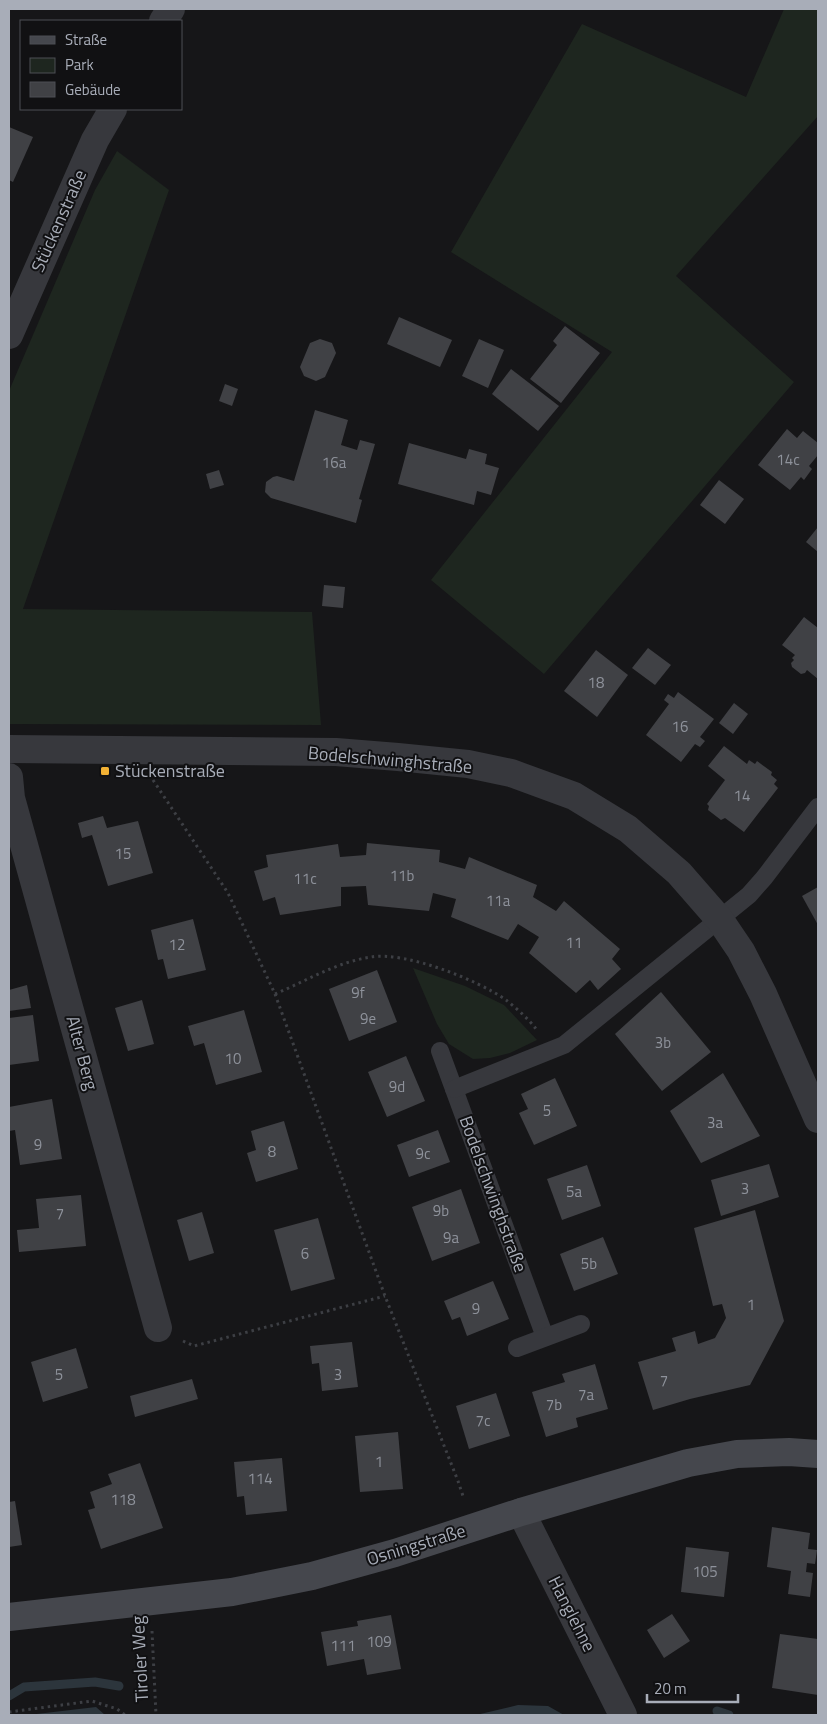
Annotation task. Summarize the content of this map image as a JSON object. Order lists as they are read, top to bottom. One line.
{"streets":{"main road":["Osningstraße"],"street":["Stückenstraße","Bodelschwinghstraße","Alter Berg","Hanglehne"],"path":["Tiroler Weg"]},"crossings":[["Osningstraße","Hanglehne"],["Osningstraße","Tiroler Weg"]],"places":{"transit":["Stückenstraße"]},"house_numbers":["14c","16a","18","16","14","15","11b","11c","11a","11","12","9f","9e","3b","10","9d","5","3a","9","8","9c","3","5a","9b","7","9a","6","5b","1","9","5","3","7","7a","7b","7c","1","114","118","105","109","111"],"legend":["Straße","Park","Gebäude"],"scale_bar":"20 m"}
